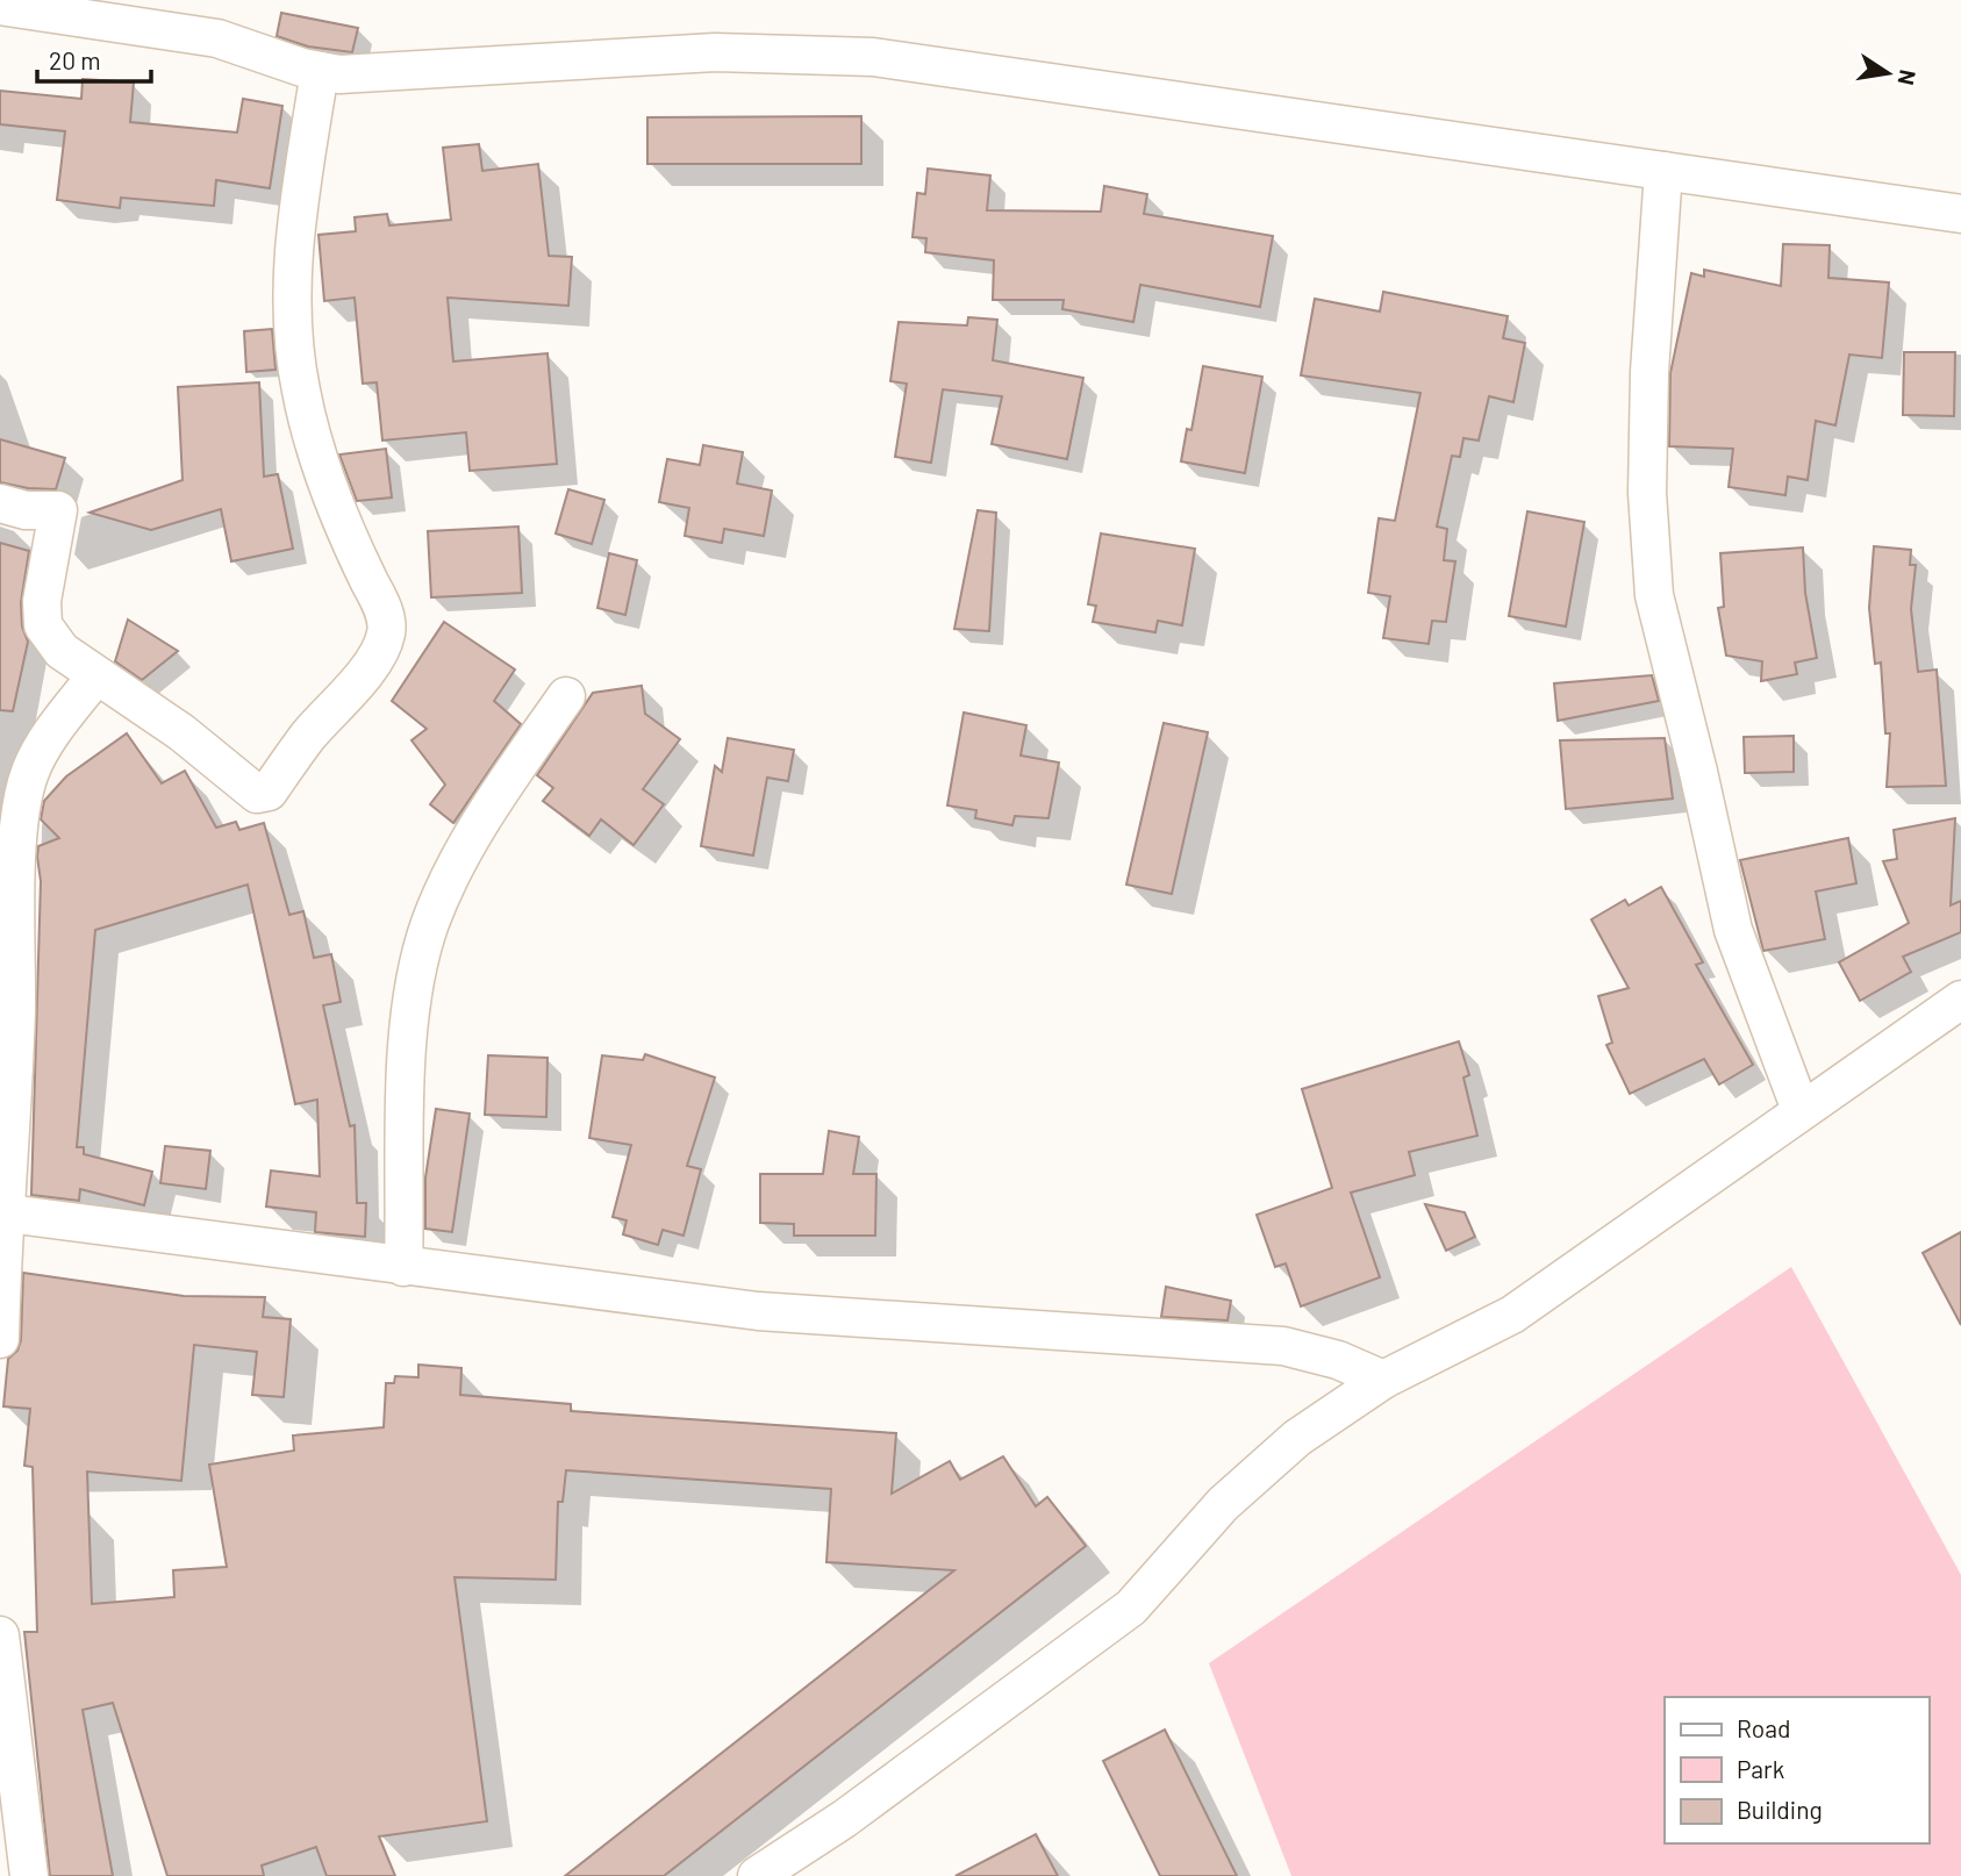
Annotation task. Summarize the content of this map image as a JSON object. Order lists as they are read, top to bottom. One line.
{"legend":["Road","Park","Building"],"scale_bar":"20 m","north":"right"}
